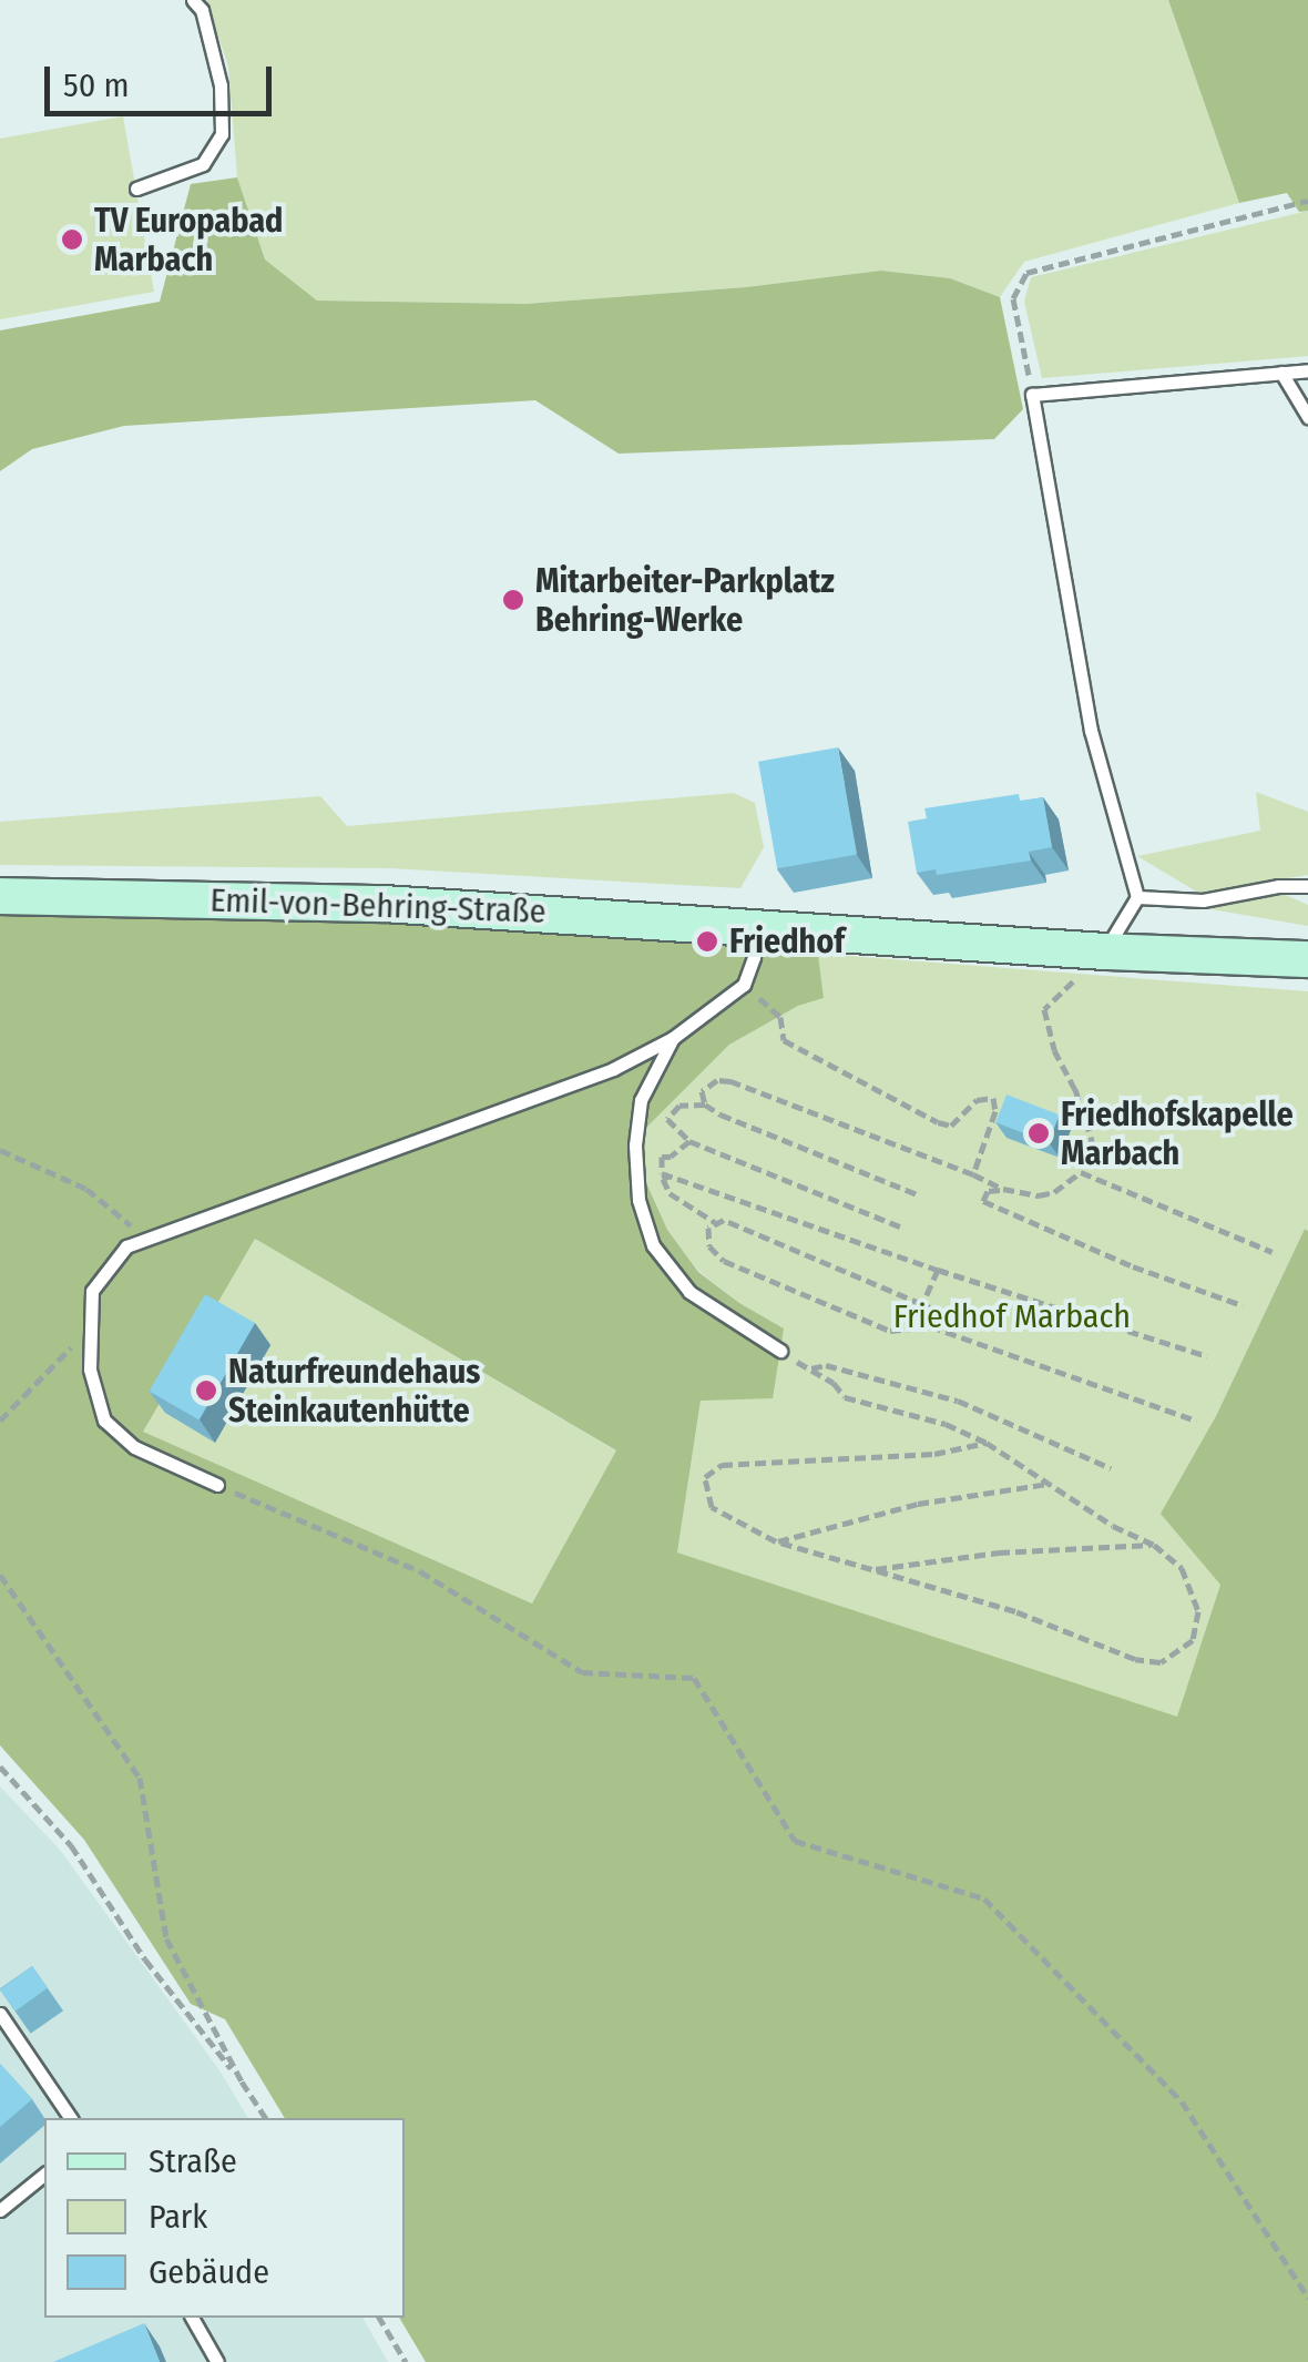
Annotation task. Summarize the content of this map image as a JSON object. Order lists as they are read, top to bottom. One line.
{"streets":{"main road":["Emil-von-Behring-Straße"]},"parks":["Friedhof Marbach"],"places":["TV Europabad Marbach","Mitarbeiter-Parkplatz Behring-Werke","Friedhof","Friedhofskapelle Marbach","Naturfreundehaus Steinkautenhütte"],"legend":["Straße","Park","Gebäude"],"scale_bar":"50 m"}
